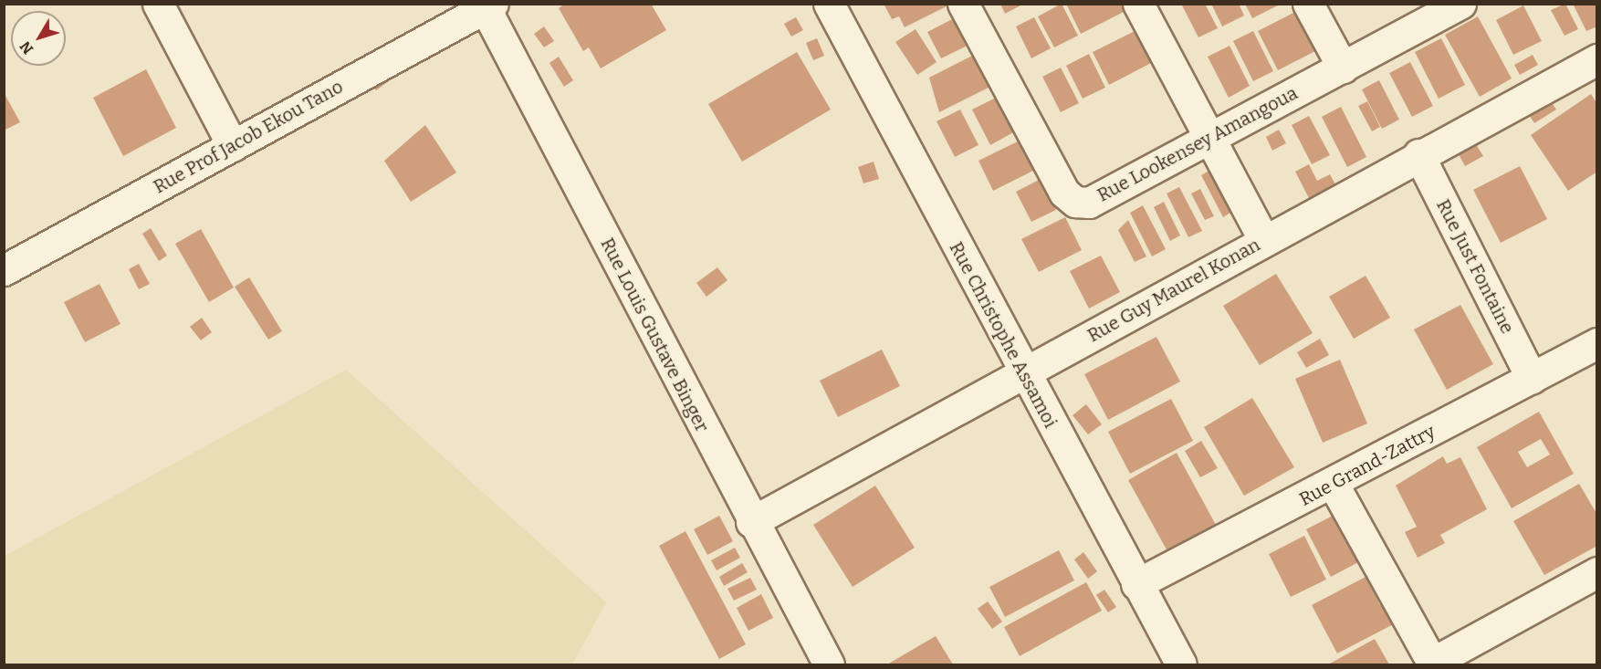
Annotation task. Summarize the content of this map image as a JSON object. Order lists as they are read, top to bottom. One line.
{"streets":{"street":["Rue Prof Jacob Ekou Tano","Rue Lookensey Amangoua","Rue Just Fontaine","Rue Guy Maurel Konan","Rue Louis Gustave Binger","Rue Christophe Assamoi","Rue Grand-Zattry"]},"crossings":[["Rue Prof Jacob Ekou Tano","Rue Louis Gustave Binger"],["Rue Just Fontaine","Rue Guy Maurel Konan"],["Rue Just Fontaine","Rue Grand-Zattry"],["Rue Guy Maurel Konan","Rue Louis Gustave Binger"],["Rue Guy Maurel Konan","Rue Christophe Assamoi"],["Rue Christophe Assamoi","Rue Grand-Zattry"]],"north":"bottom left"}
